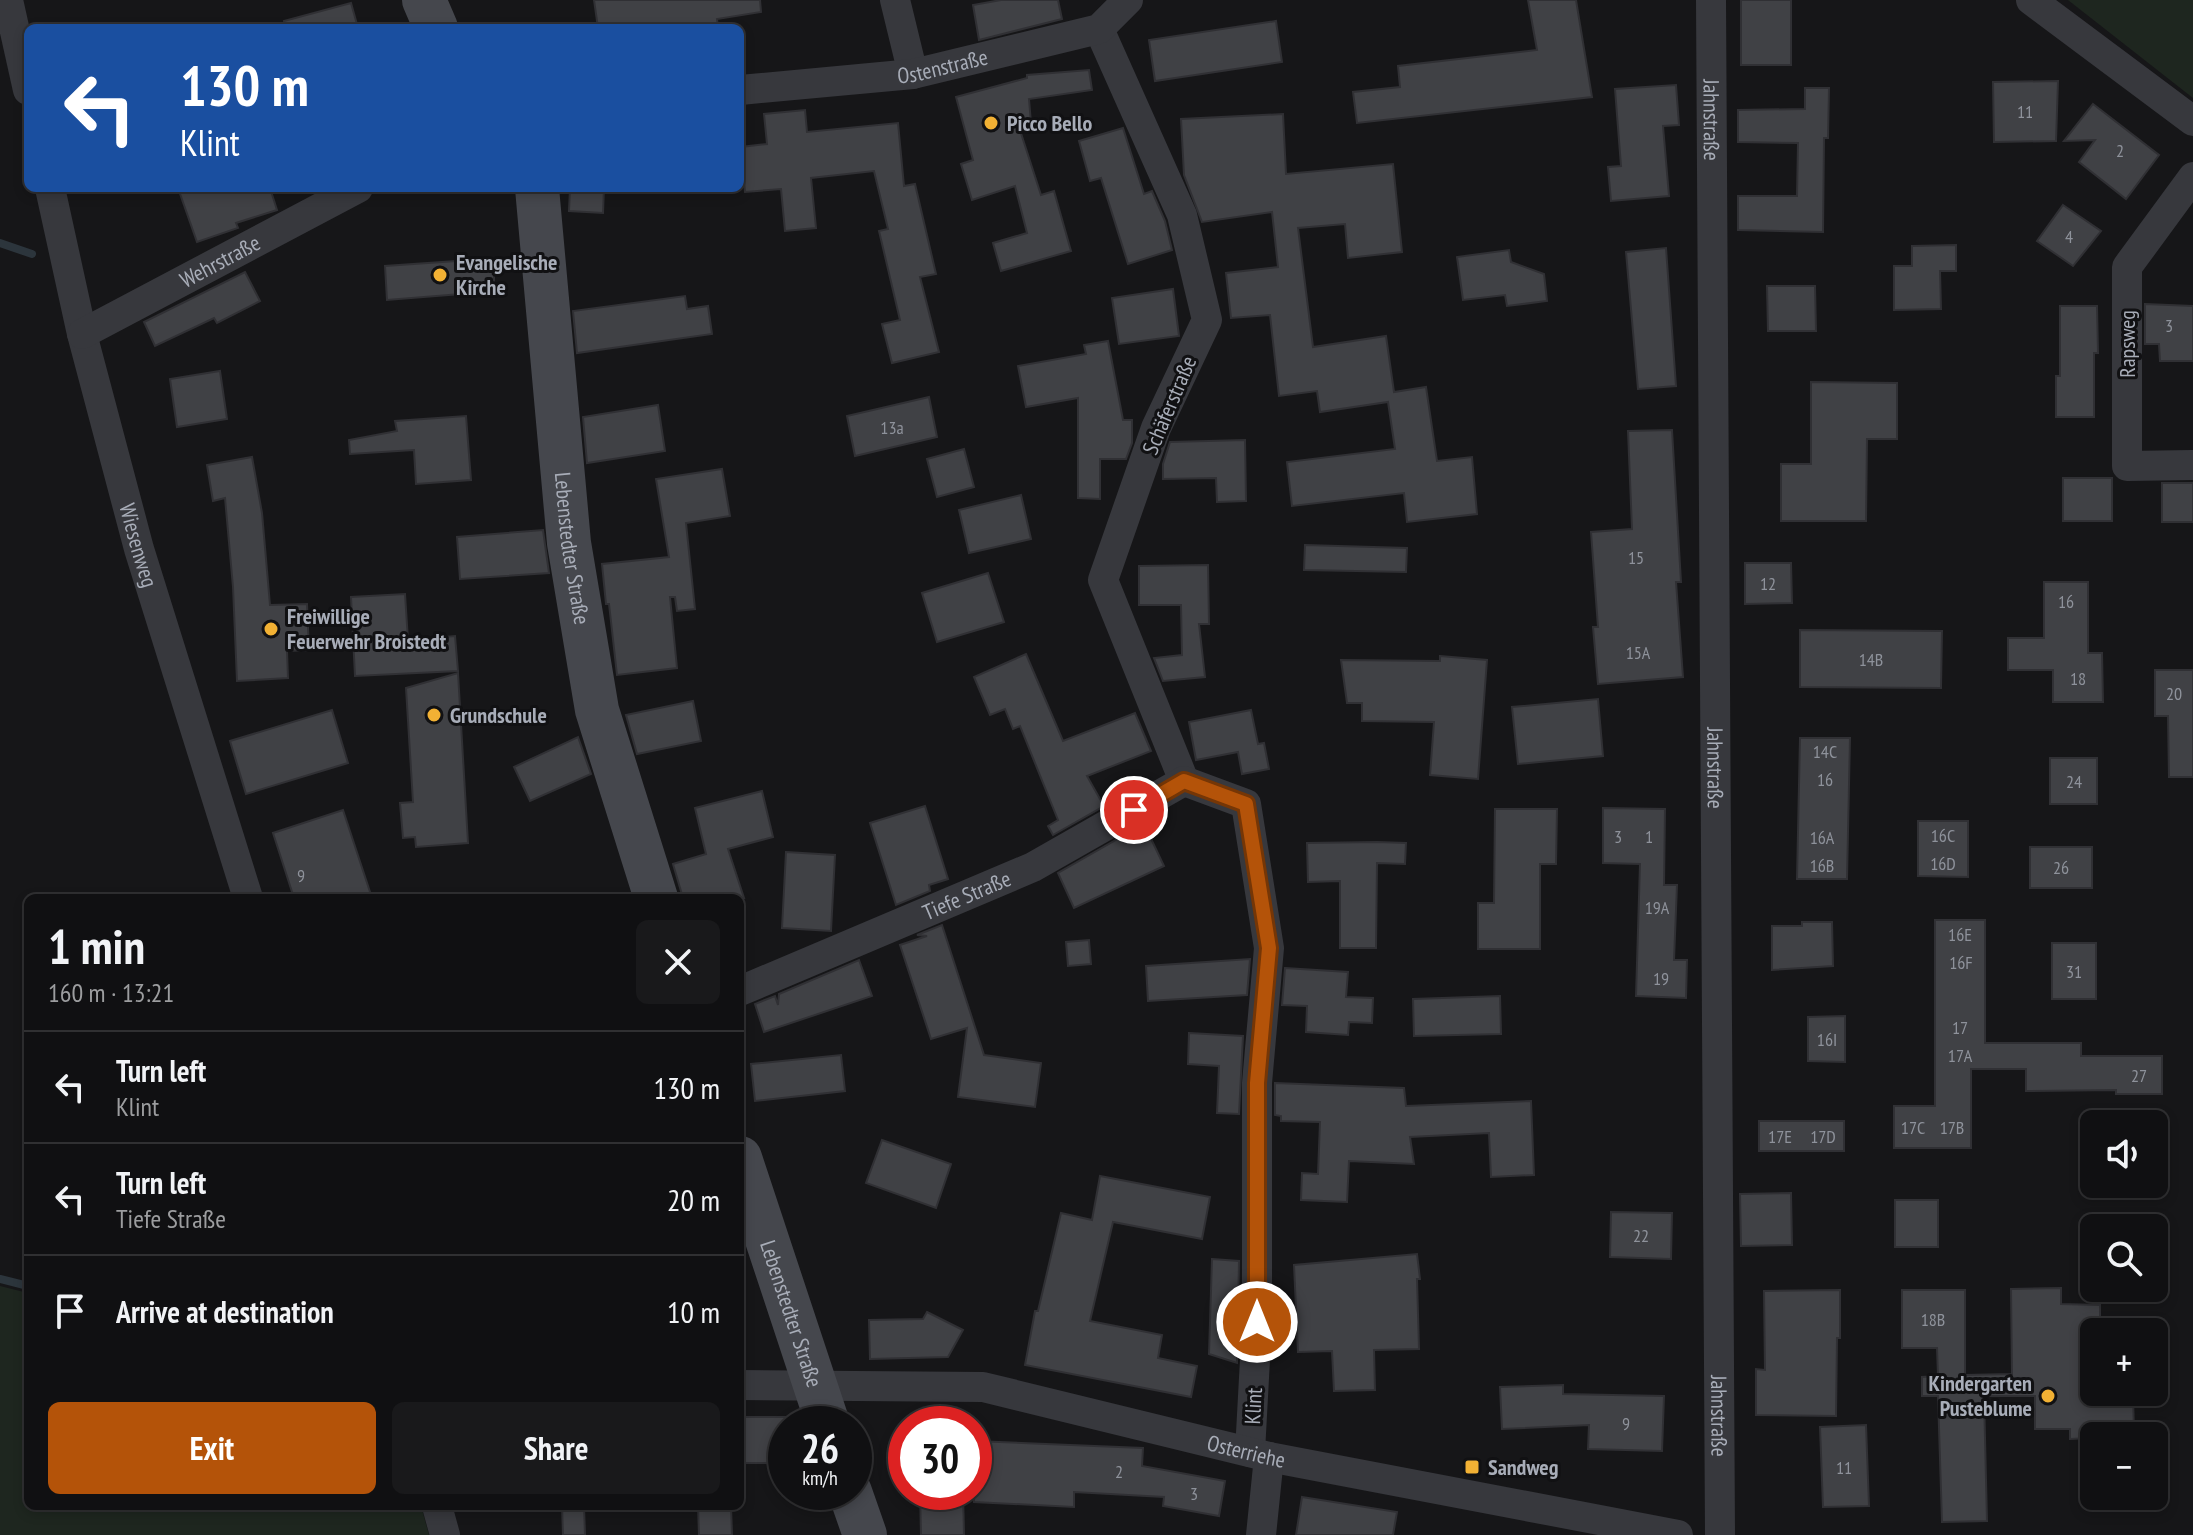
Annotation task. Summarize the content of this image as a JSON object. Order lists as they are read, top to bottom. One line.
{"streets":{"street":["Ostenstraße","Jahnstraße","Wehrstraße","Rapsweg","Schäferstraße","Wiesenweg","Lebenstedter Straße","Tiefe Straße","Klint","Osterriehe"]},"crossings":[["Ostenstraße","Schäferstraße"],["Wehrstraße","Wiesenweg"],["Schäferstraße","Tiefe Straße"],["Schäferstraße","Klint"],["Lebenstedter Straße","Osterriehe"],["Tiefe Straße","Klint"],["Klint","Osterriehe"]],"places":{"other":["Picco Bello","Evangelische Kirche","Freiwillige Feuerwehr Broistedt","Grundschule","Kindergarten Pusteblume"],"transit":["Sandweg"]},"house_numbers":["11","2","4","3","13a","15","12","16","15A","14B","18","20","14C","16","24","16C","3","1","16A","16D","16B","26","9","19A","16E","16F","31","19","17","16I","17A","27","17C","17B","17E","17D","22","18B","9","11","2","3"],"page":{"turn":["130 m","Klint"],"heading":["1 min","160 m · 13:21"],"list":[{"name":"Turn left","note":"Klint","value":"130 m"},{"name":"Turn left","note":"Tiefe Straße","value":"20 m"},{"name":"Arrive at destination","value":"10 m"}],"map_buttons":["+","−"],"buttons":["Exit","Share"],"speed":"26 km/h","limit":"30"}}
